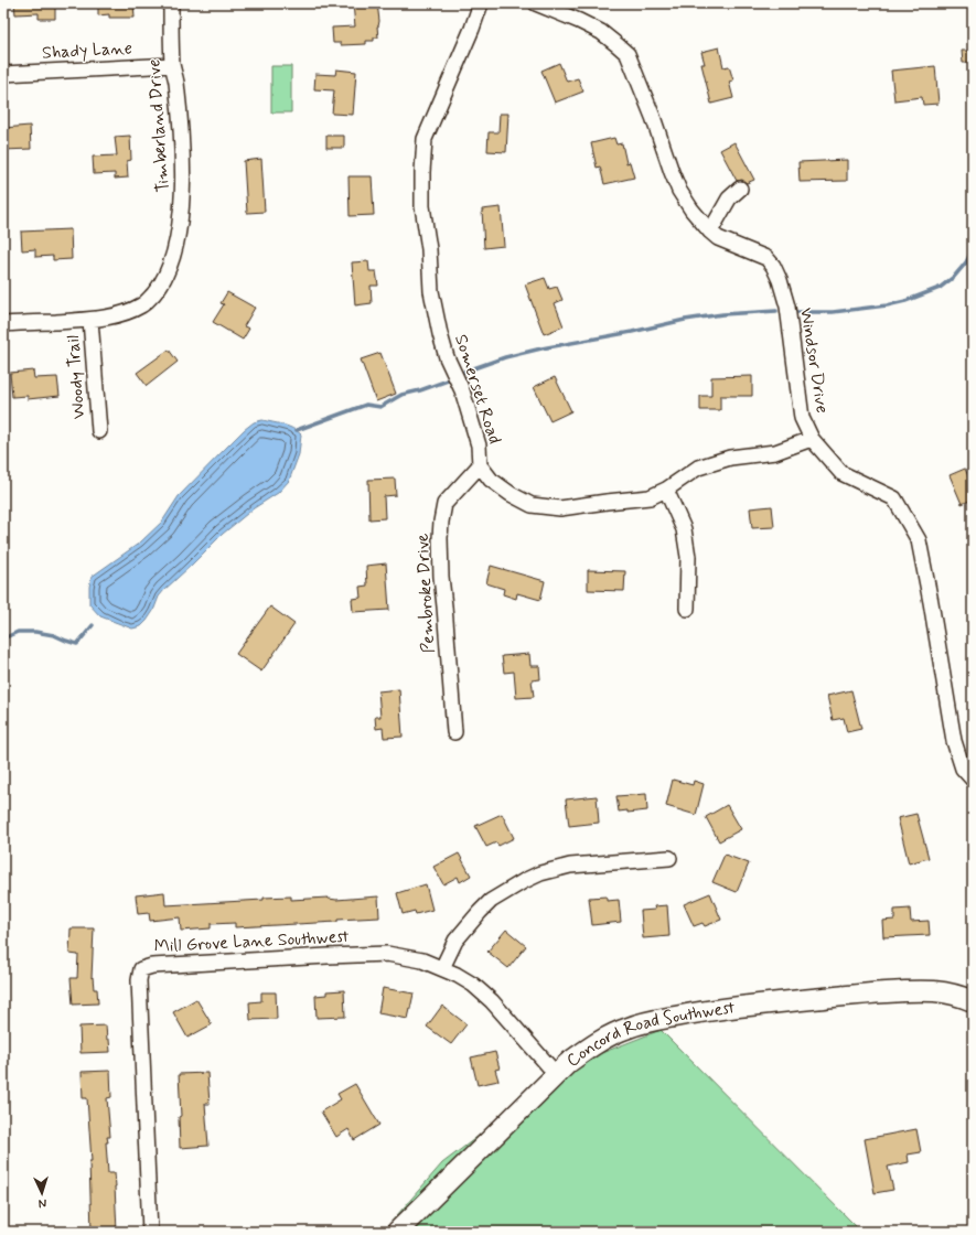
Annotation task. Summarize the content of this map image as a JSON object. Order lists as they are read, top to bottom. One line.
{"streets":{"street":["Shady Lane","Timberland Drive","Windsor Drive","Woody Trail","Somerset Road","Pembroke Drive","Mill Grove Lane Southwest","Concord Road Southwest"]},"crossings":[["Shady Lane","Timberland Drive"],["Timberland Drive","Woody Trail"],["Windsor Drive","Somerset Road"],["Somerset Road","Pembroke Drive"],["Mill Grove Lane Southwest","Concord Road Southwest"]],"north":"bottom"}
